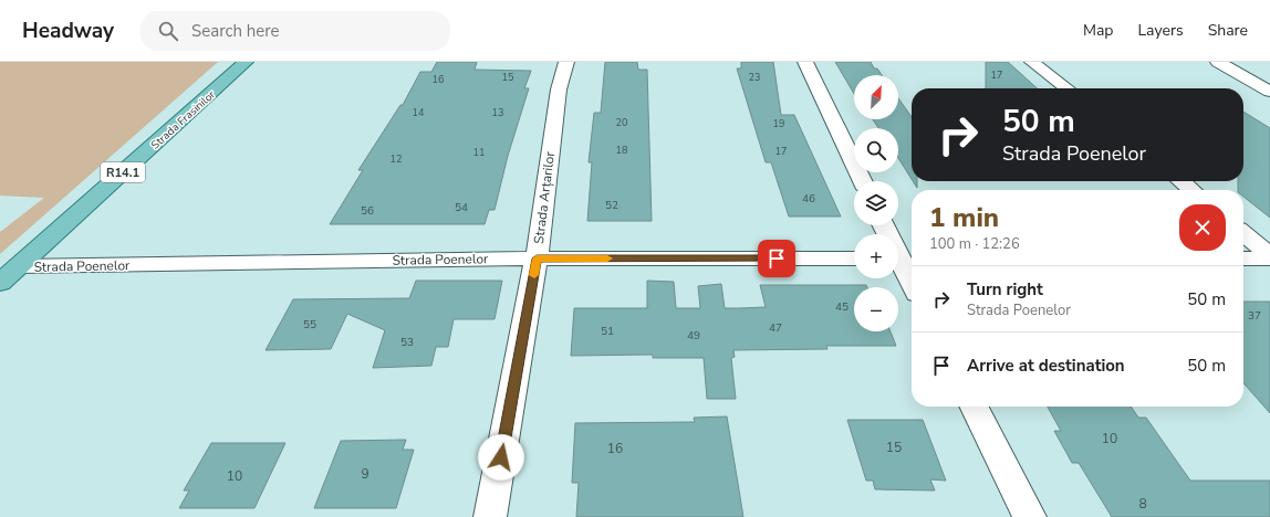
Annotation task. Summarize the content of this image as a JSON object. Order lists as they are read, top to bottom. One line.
{"streets":{"main road":["Strada Frasinilor","R14.1"],"street":["Strada Arțarilor","Strada Poenelor"]},"crossings":[["Strada Frasinilor","Strada Poenelor"],["Strada Arțarilor","Strada Poenelor"]],"house_numbers":["17","15","23","16","14","13","20","19","18","17","11","12","46","52","54","56","45","37","55","47","51","49","53","10","15","16","9","10","8"],"north":"top right","page":{"header":"Headway","search":"Search here","nav":["Map","Layers","Share"],"map_buttons":["+","−"],"turn":["50 m","Strada Poenelor"],"heading":["1 min","100 m · 12:26"],"list":[{"name":"Turn right","note":"Strada Poenelor","value":"50 m"},{"name":"Arrive at destination","value":"50 m"}]}}
